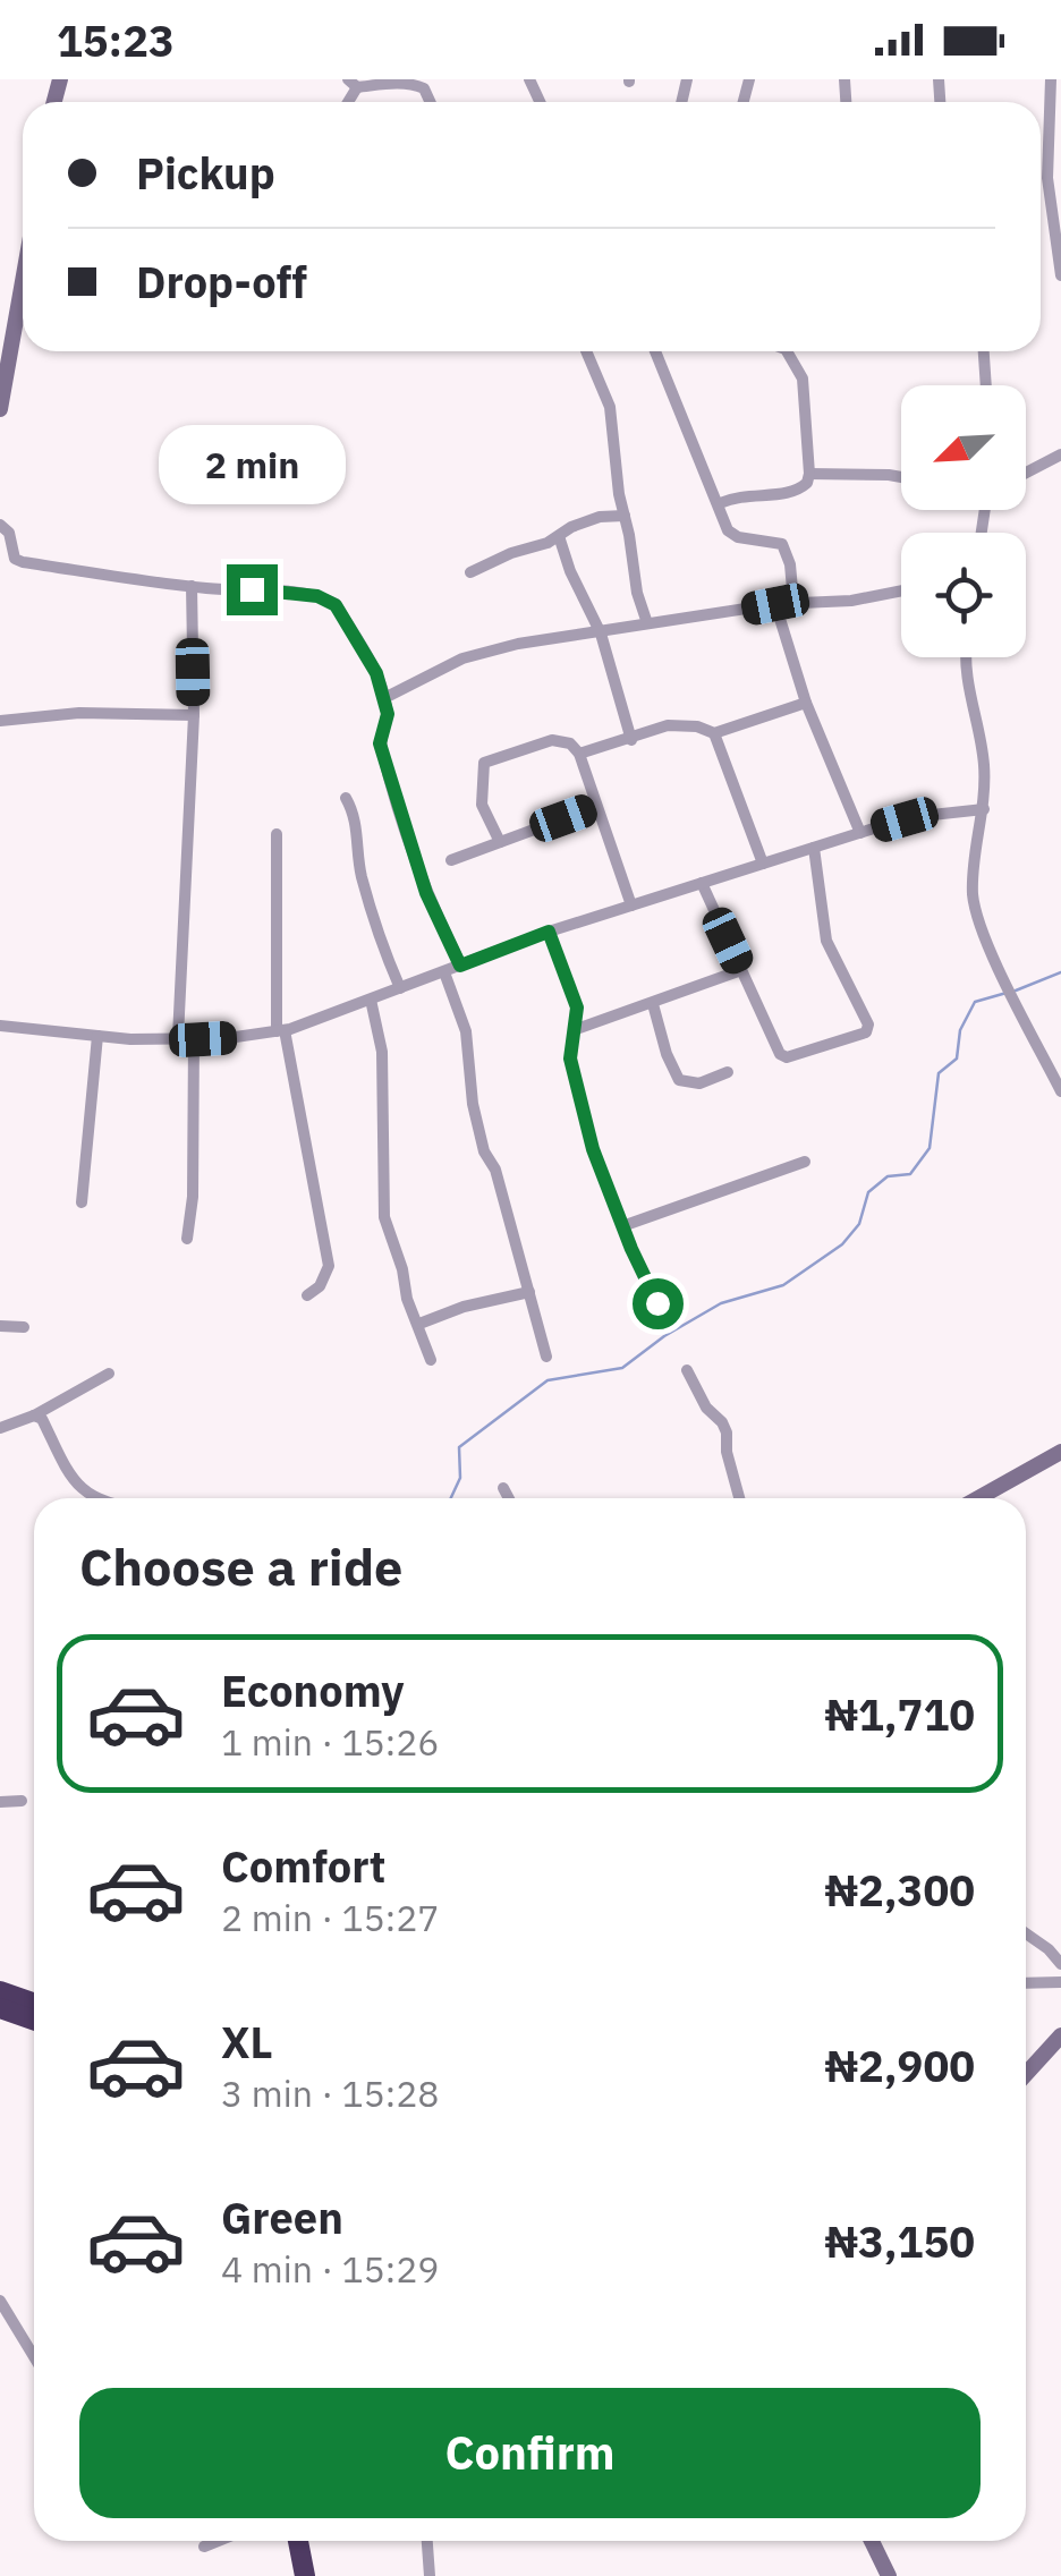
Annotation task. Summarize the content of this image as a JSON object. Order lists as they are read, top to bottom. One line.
{"north":"bottom left","page":{"status":"15:23","banner":["Pickup","Drop-off"],"bubble":"2 min","heading":"Choose a ride","list":[{"name":"Economy","note":"1 min · 15:26","value":"₦1,710"},{"name":"Comfort","note":"2 min · 15:27","value":"₦2,300"},{"name":"XL","note":"3 min · 15:28","value":"₦2,900"},{"name":"Green","note":"4 min · 15:29","value":"₦3,150"}],"buttons":"Confirm"}}
